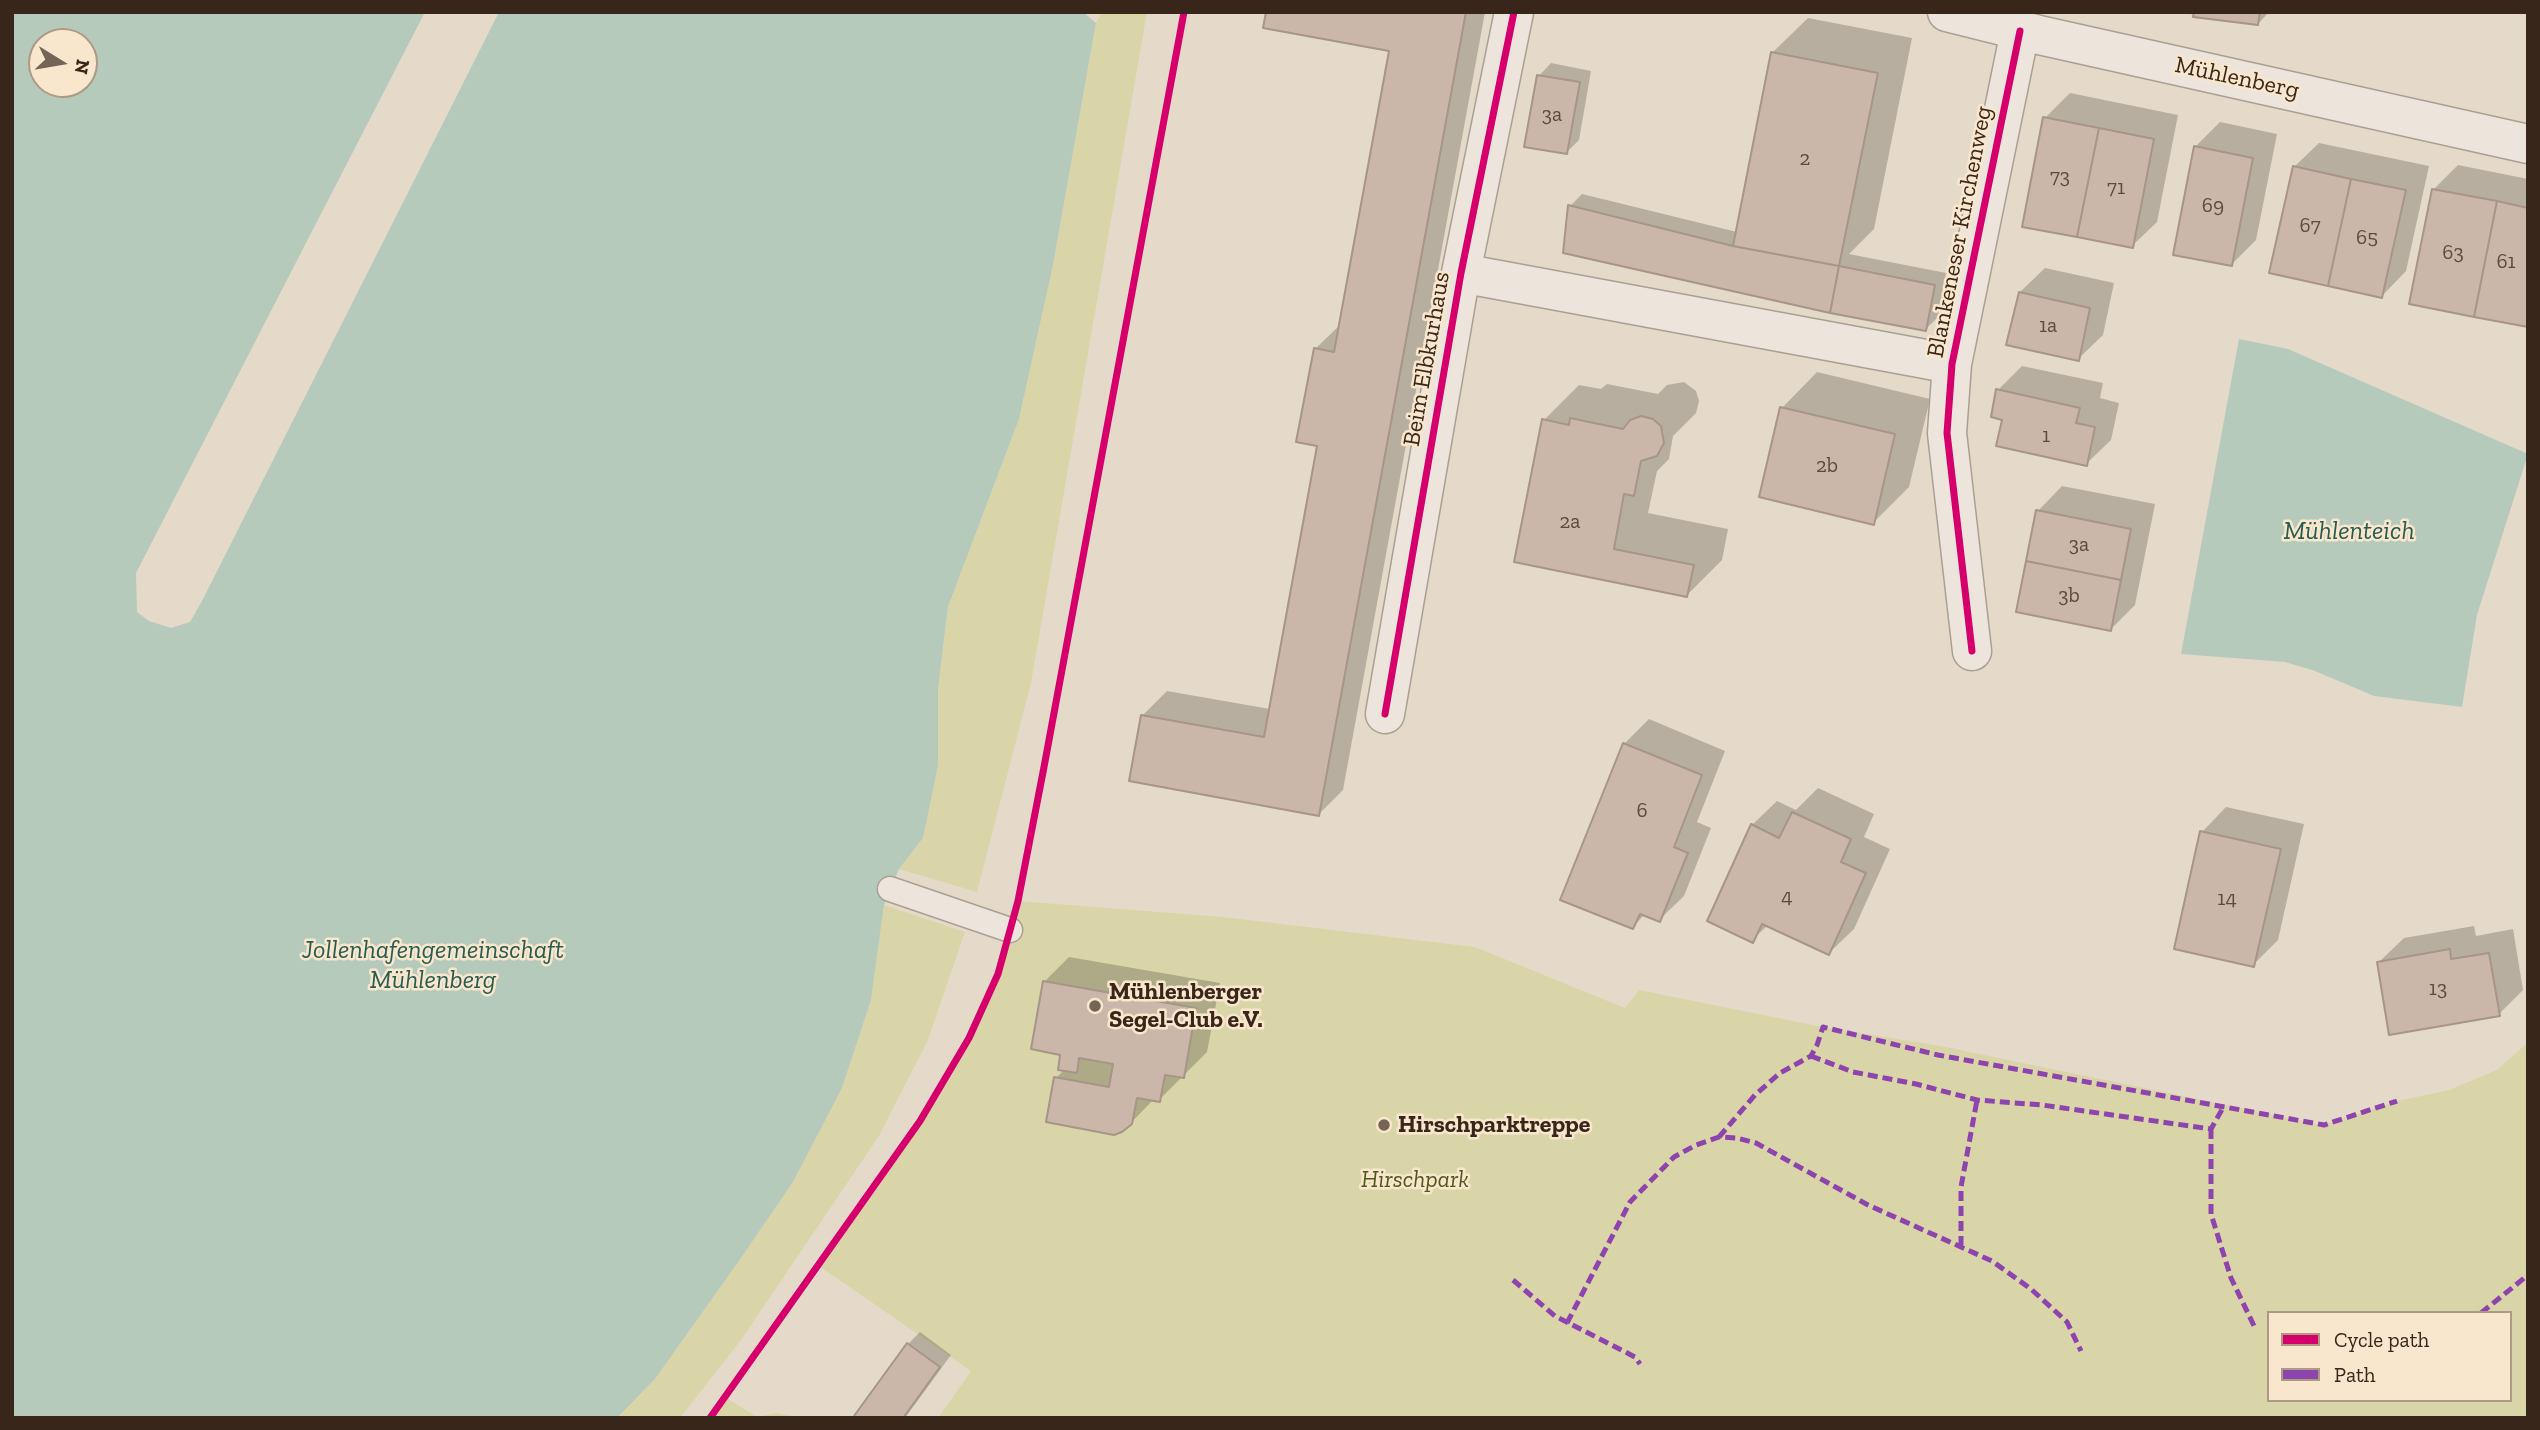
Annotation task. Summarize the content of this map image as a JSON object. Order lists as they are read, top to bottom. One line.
{"streets":{"street":["Mühlenberg","Blankeneser Kirchenweg","Beim Elbkurhaus"]},"crossings":[["Mühlenberg","Blankeneser Kirchenweg"],["Blankeneser Kirchenweg","Beim Elbkurhaus"]],"water":["Mühlenteich","Jollenhafengemeinschaft Mühlenberg"],"parks":["Hirschpark"],"places":["Mühlenberger Segel-Club e.V.","Hirschparktreppe"],"house_numbers":["3a","2","73","71","69","67","65","63","61","1a","1","2b","2a","3a","3b","6","4","14","13"],"legend":["Cycle path","Path"],"north":"right"}
